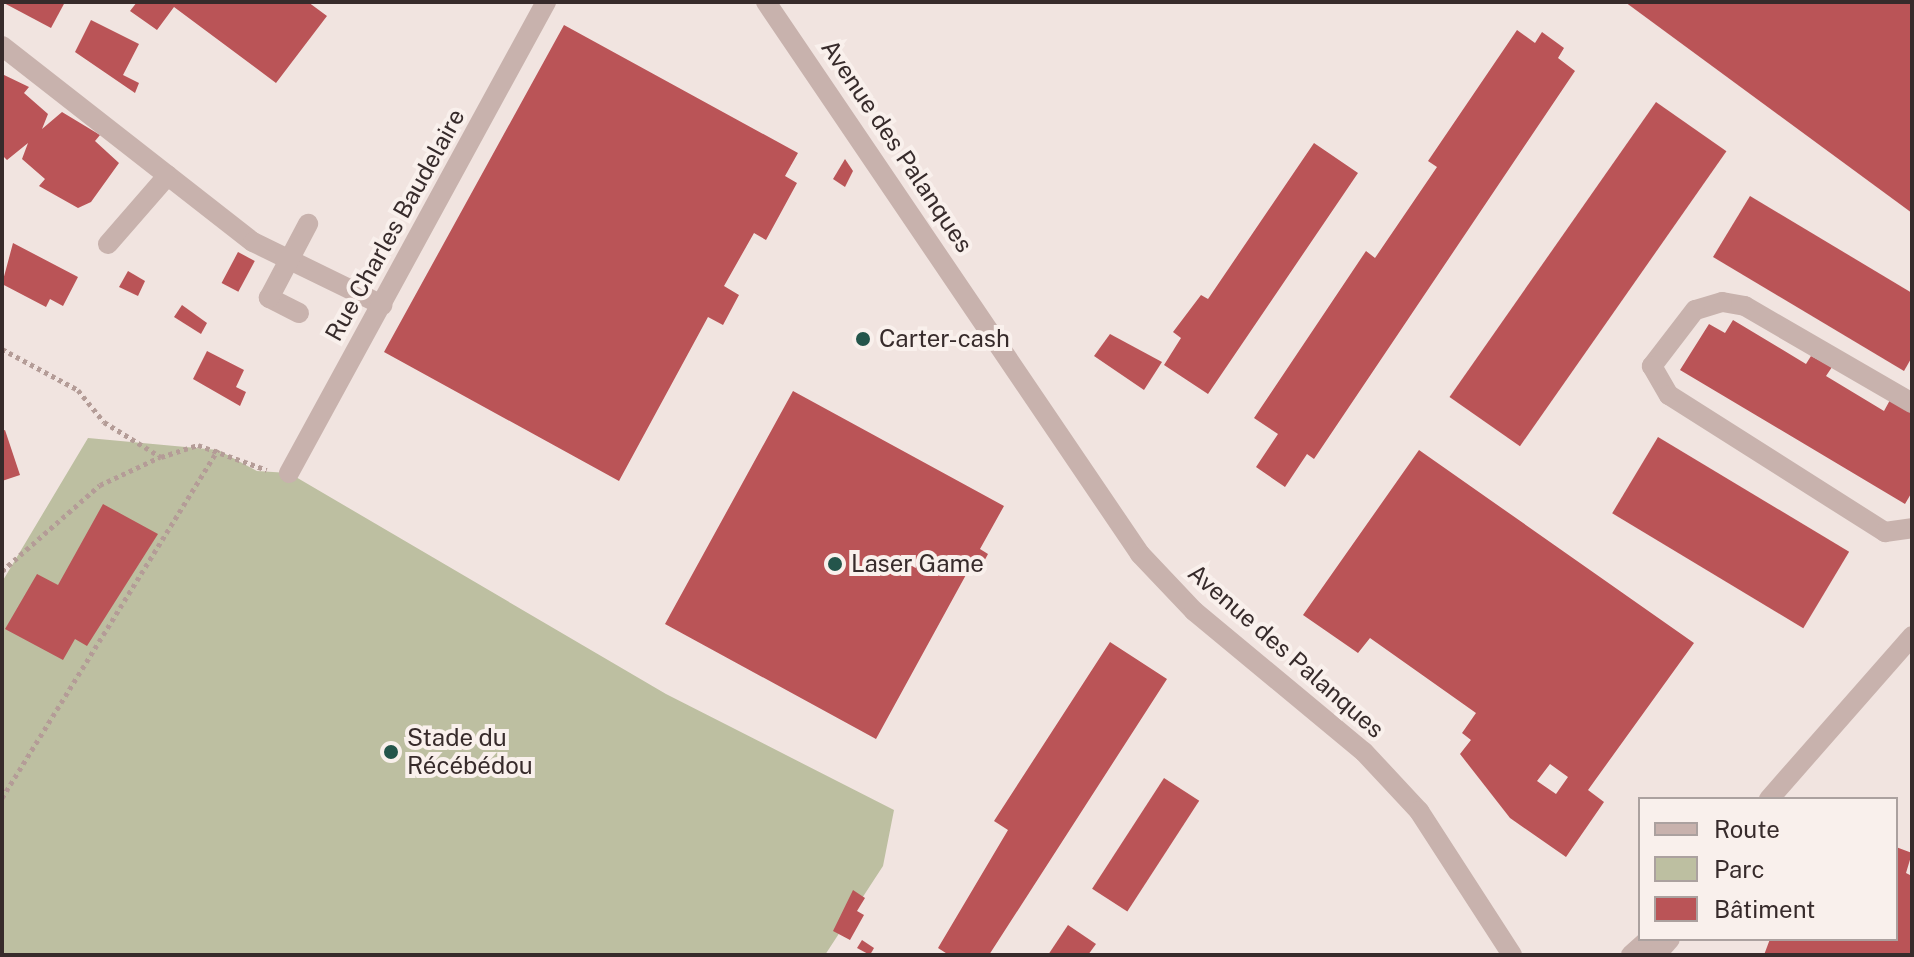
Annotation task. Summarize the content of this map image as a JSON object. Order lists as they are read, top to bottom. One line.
{"streets":{"street":["Avenue des Palanques","Rue Charles Baudelaire"]},"places":["Carter-cash","Laser Game","Stade du Récébédou"],"legend":["Route","Parc","Bâtiment"]}
